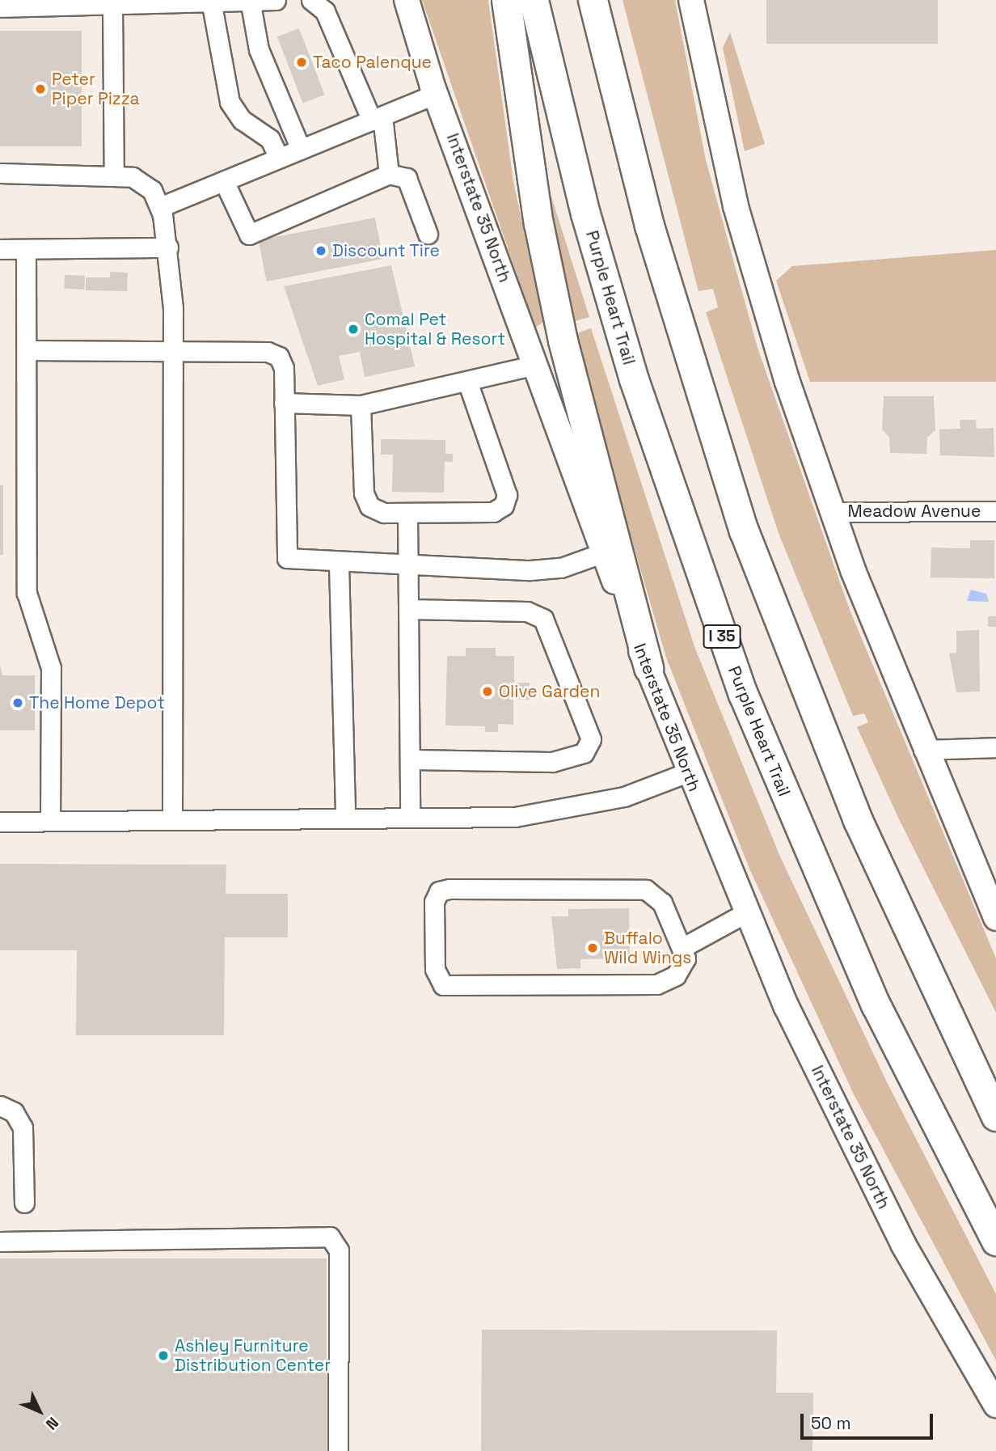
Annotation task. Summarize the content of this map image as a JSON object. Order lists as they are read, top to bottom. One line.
{"streets":{"highway":["Purple Heart Trail","I 35"],"main road":["Interstate 35 North"],"street":["Meadow Avenue"]},"places":["Taco Palenque","Peter Piper Pizza","Discount Tire","Comal Pet Hospital & Resort","Olive Garden","The Home Depot","Buffalo Wild Wings","Ashley Furniture Distribution Center"],"scale_bar":"50 m","north":"bottom right"}
